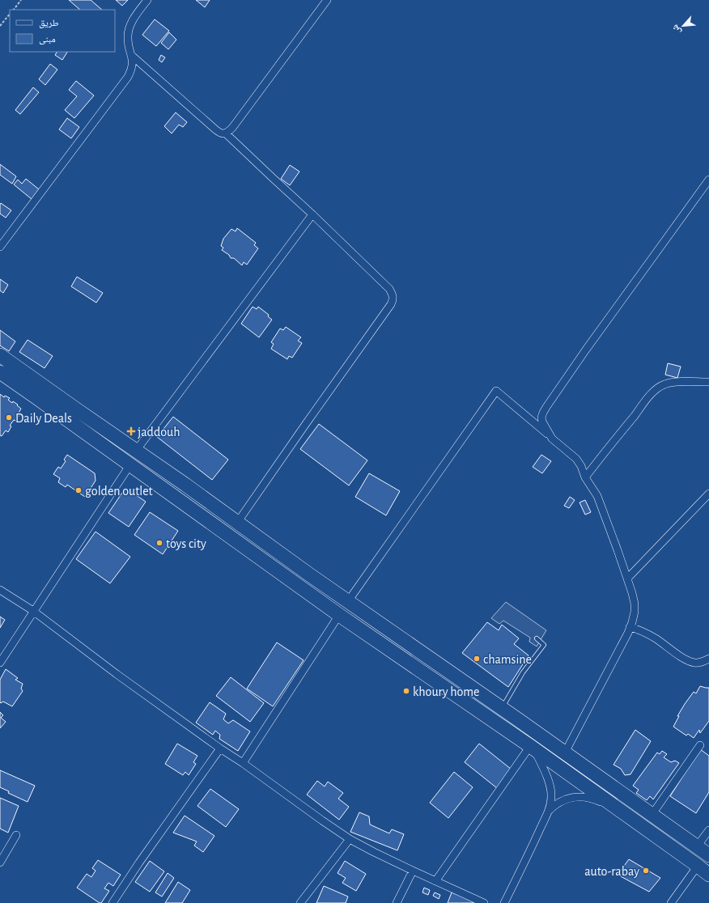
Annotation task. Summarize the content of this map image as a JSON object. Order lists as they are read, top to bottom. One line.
{"places":{"other":["Daily Deals","golden outlet","toys city","chamsine","khoury home","auto-rabay"],"health":["jaddouh"]},"legend":["طريق","مبنى"],"north":"bottom left"}
